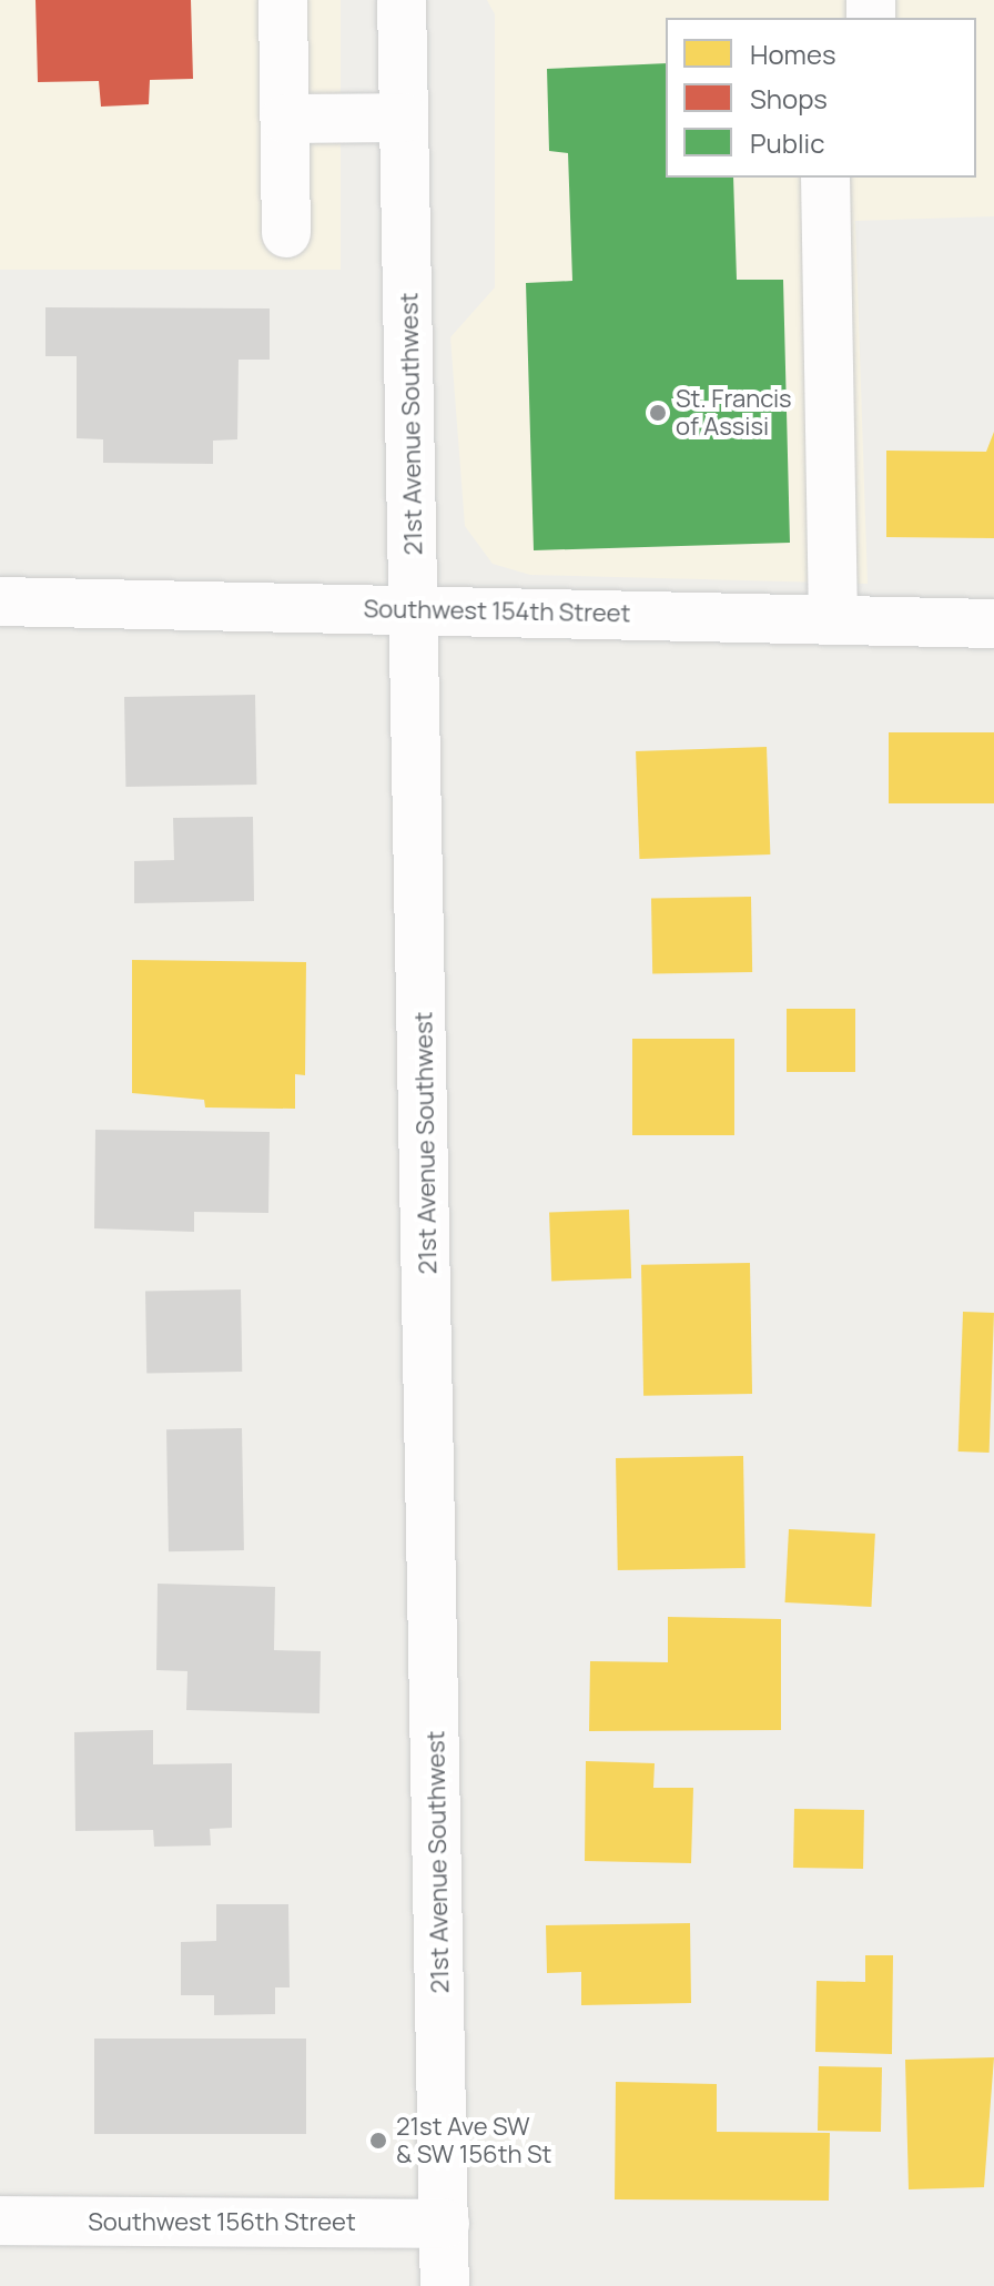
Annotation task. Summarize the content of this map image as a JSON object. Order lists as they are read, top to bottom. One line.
{"streets":{"street":["21st Avenue Southwest","Southwest 154th Street","Southwest 156th Street"]},"crossings":[["21st Avenue Southwest","Southwest 154th Street"],["21st Avenue Southwest","Southwest 156th Street"]],"places":["St. Francis of Assisi","21st Ave SW & SW 156th St"],"legend":["Homes","Shops","Public"]}
